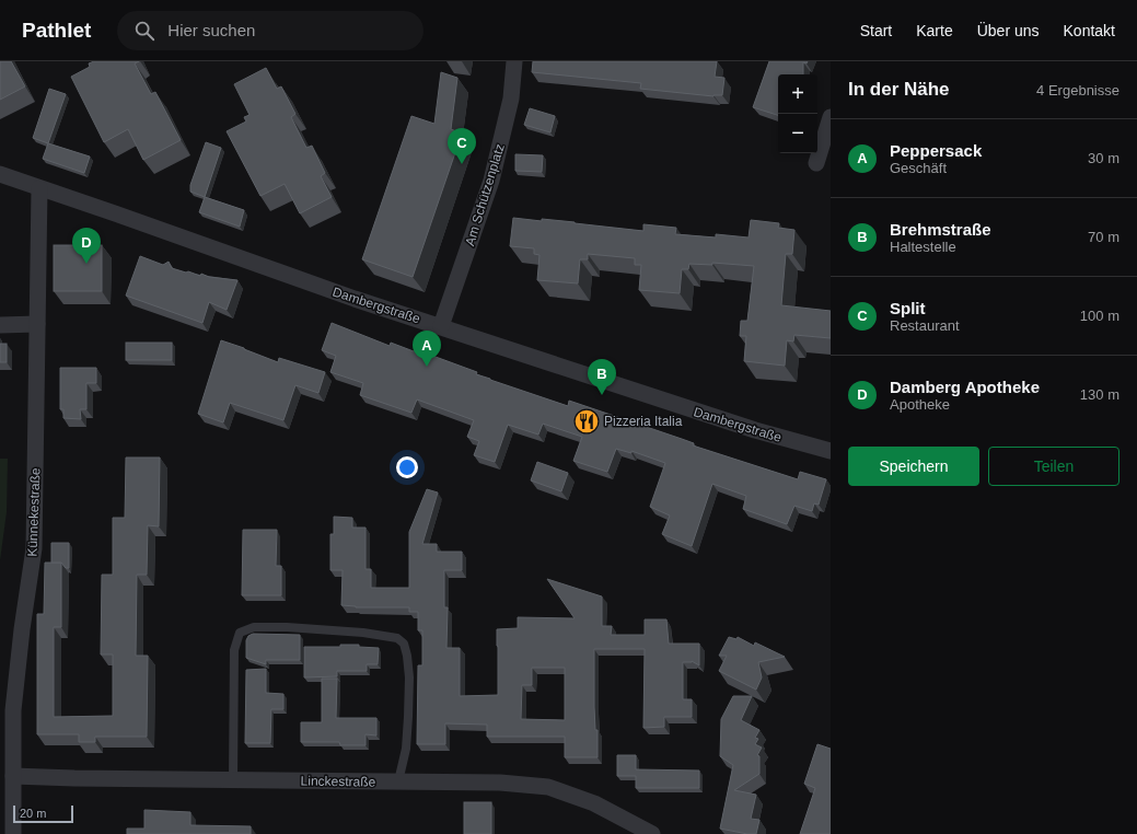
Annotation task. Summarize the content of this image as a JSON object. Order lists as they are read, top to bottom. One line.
{"streets":{"street":["Am Schützenplatz","Dambergstraße","Künnekestraße","Linckestraße"]},"crossings":[["Am Schützenplatz","Dambergstraße"],["Dambergstraße","Künnekestraße"],["Künnekestraße","Linckestraße"]],"places":{"restaurant":["Pizzeria Italia"]},"scale_bar":"20 m","page":{"header":"Pathlet","search":"Hier suchen","nav":["Start","Karte","Über uns","Kontakt"],"heading":["In der Nähe","4 Ergebnisse"],"map_buttons":["+","−"],"list":[{"mark":"A","name":"Peppersack","note":"Geschäft","value":"30 m"},{"mark":"B","name":"Brehmstraße","note":"Haltestelle","value":"70 m"},{"mark":"C","name":"Split","note":"Restaurant","value":"100 m"},{"mark":"D","name":"Damberg Apotheke","note":"Apotheke","value":"130 m"}],"pins":["C","D","A","B"],"buttons":["Speichern","Teilen"],"scale":"20 m"}}
